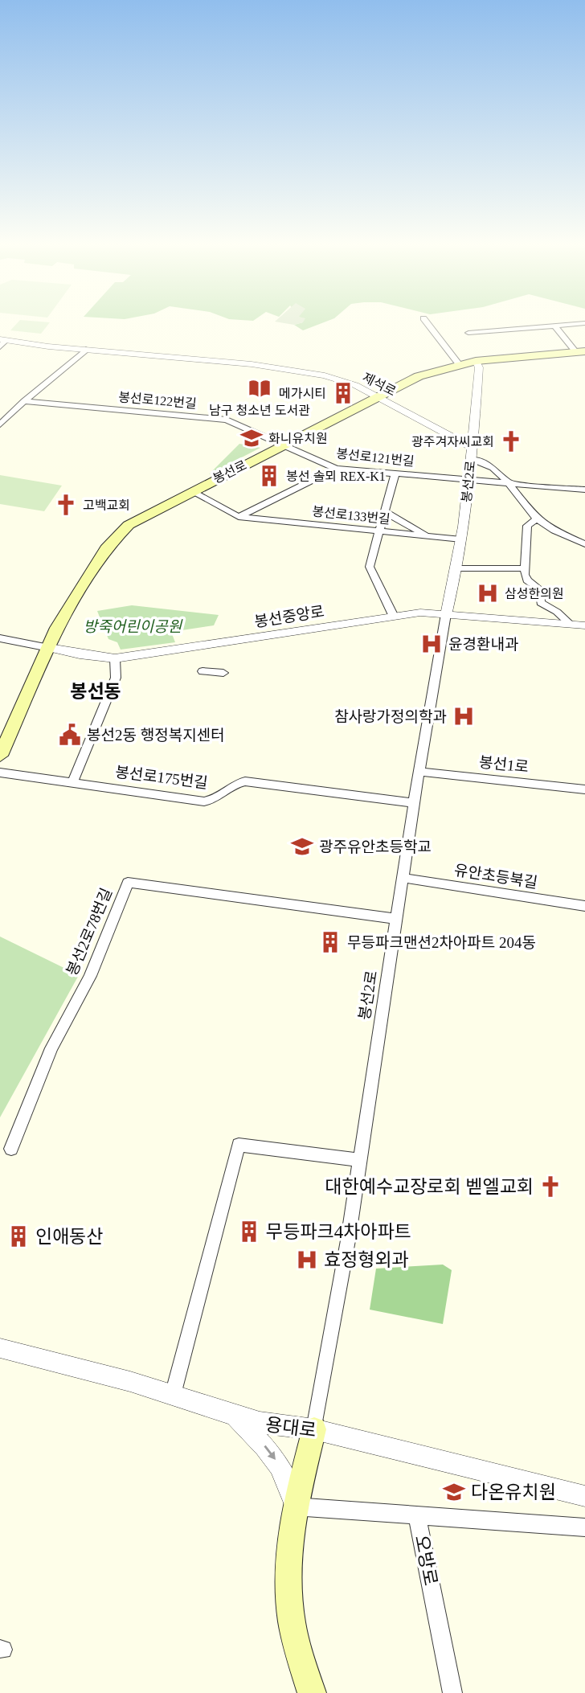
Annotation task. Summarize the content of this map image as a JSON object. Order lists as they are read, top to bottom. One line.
{"streets":{"main road":["봉선로"],"street":["제석로","봉선로122번길","봉선로121번길","봉선2로","봉선로133번길","봉선중앙로","봉선1로","봉선로175번길","유안초등북길","봉선2로78번길","용대로","오방로"]},"crossings":[["제석로","봉선로"],["제석로","봉선2로"],["봉선로122번길","봉선로121번길"],["봉선로122번길","봉선로"],["봉선로121번길","봉선로"],["봉선로121번길","봉선2로"],["봉선로121번길","봉선로133번길"],["봉선로","봉선2로"],["봉선로","봉선로133번길"],["봉선로","봉선중앙로"],["봉선2로","봉선로133번길"],["봉선2로","봉선중앙로"],["봉선2로","봉선1로"],["봉선2로","봉선로175번길"],["봉선2로","유안초등북길"],["봉선2로","봉선2로78번길"],["봉선2로","용대로"]],"districts":["봉선동"],"parks":["방죽어린이공원"],"places":{"library":["남구 청소년 도서관"],"building":["메가시티","봉선 솔뫼 REX-K1","무등파크맨션2차아파트 204동","무등파크4차아파트","인애동산"],"school or university":["화니유치원","광주유안초등학교","다온유치원"],"church":["광주겨자씨교회","고백교회","대한예수교장로회 벧엘교회"],"hospital":["삼성한의원","윤경환내과","참사랑가정의학과","효정형외과"],"public building":["봉선2동 행정복지센터"]}}
